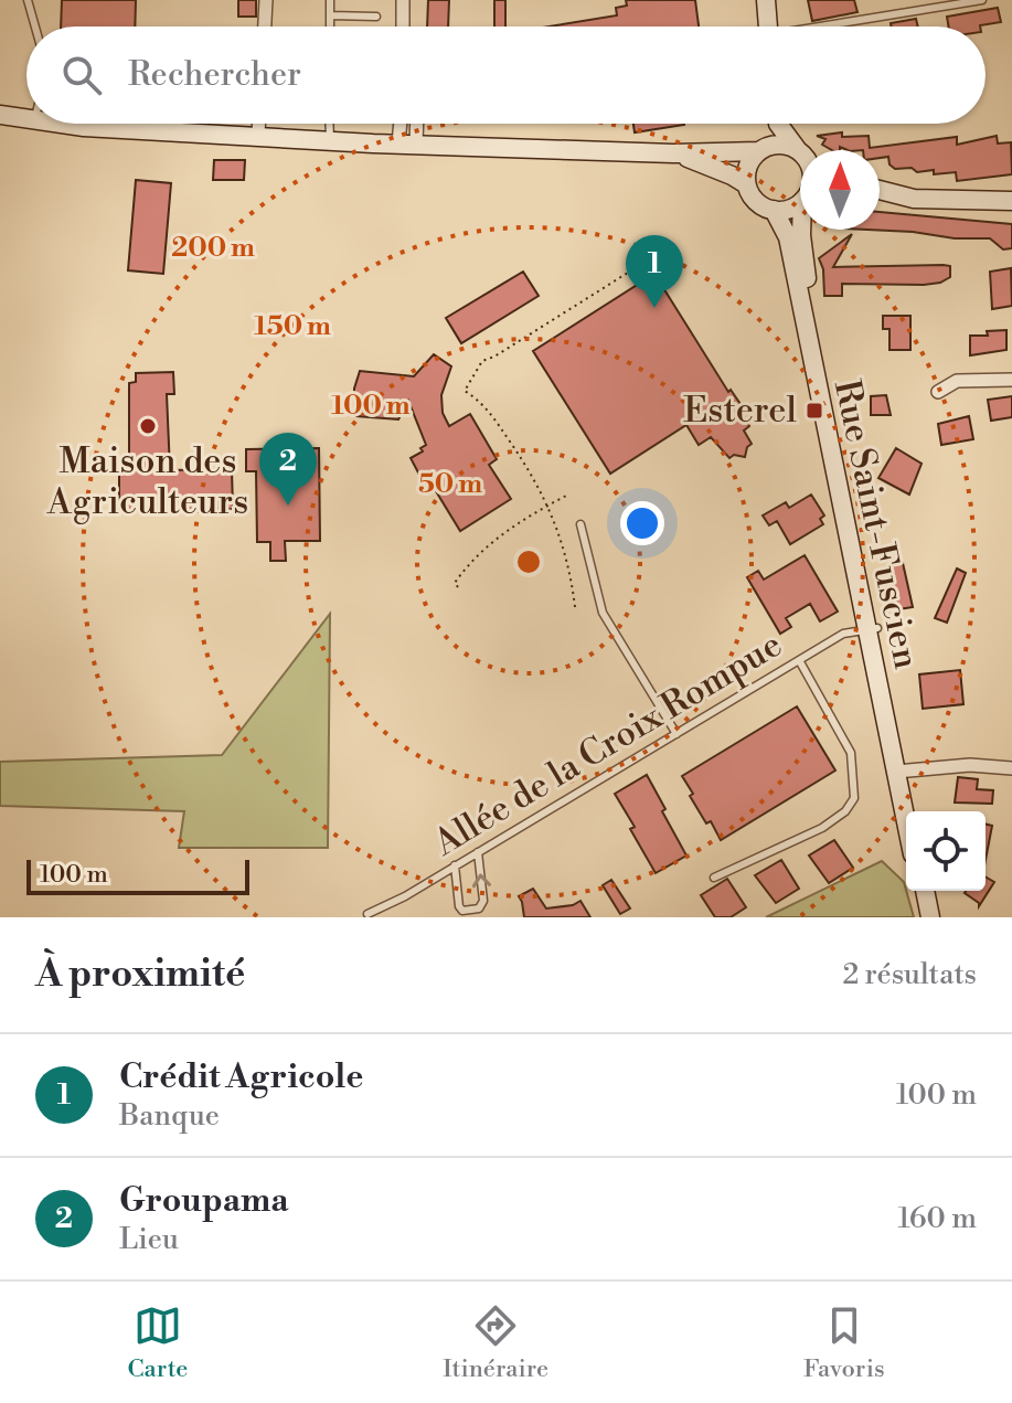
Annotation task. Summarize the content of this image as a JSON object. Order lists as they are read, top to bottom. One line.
{"streets":{"main road":["Rue Saint-Fuscien"],"lane":["Allée de la Croix Rompue"]},"crossings":[["Rue Saint-Fuscien","Allée de la Croix Rompue"]],"places":{"transit":["Esterel"],"other":["Maison des Agriculteurs"]},"scale_bar":"100 m","north":"top","page":{"search":"Rechercher","pins":["1","2"],"scale":"100 m","heading":["À proximité","2 résultats"],"list":[{"mark":"1","name":"Crédit Agricole","note":"Banque","value":"100 m"},{"mark":"2","name":"Groupama","note":"Lieu","value":"160 m"}],"nav":["Carte","Itinéraire","Favoris"]},"rings":["200 m","150 m","100 m","50 m"]}
